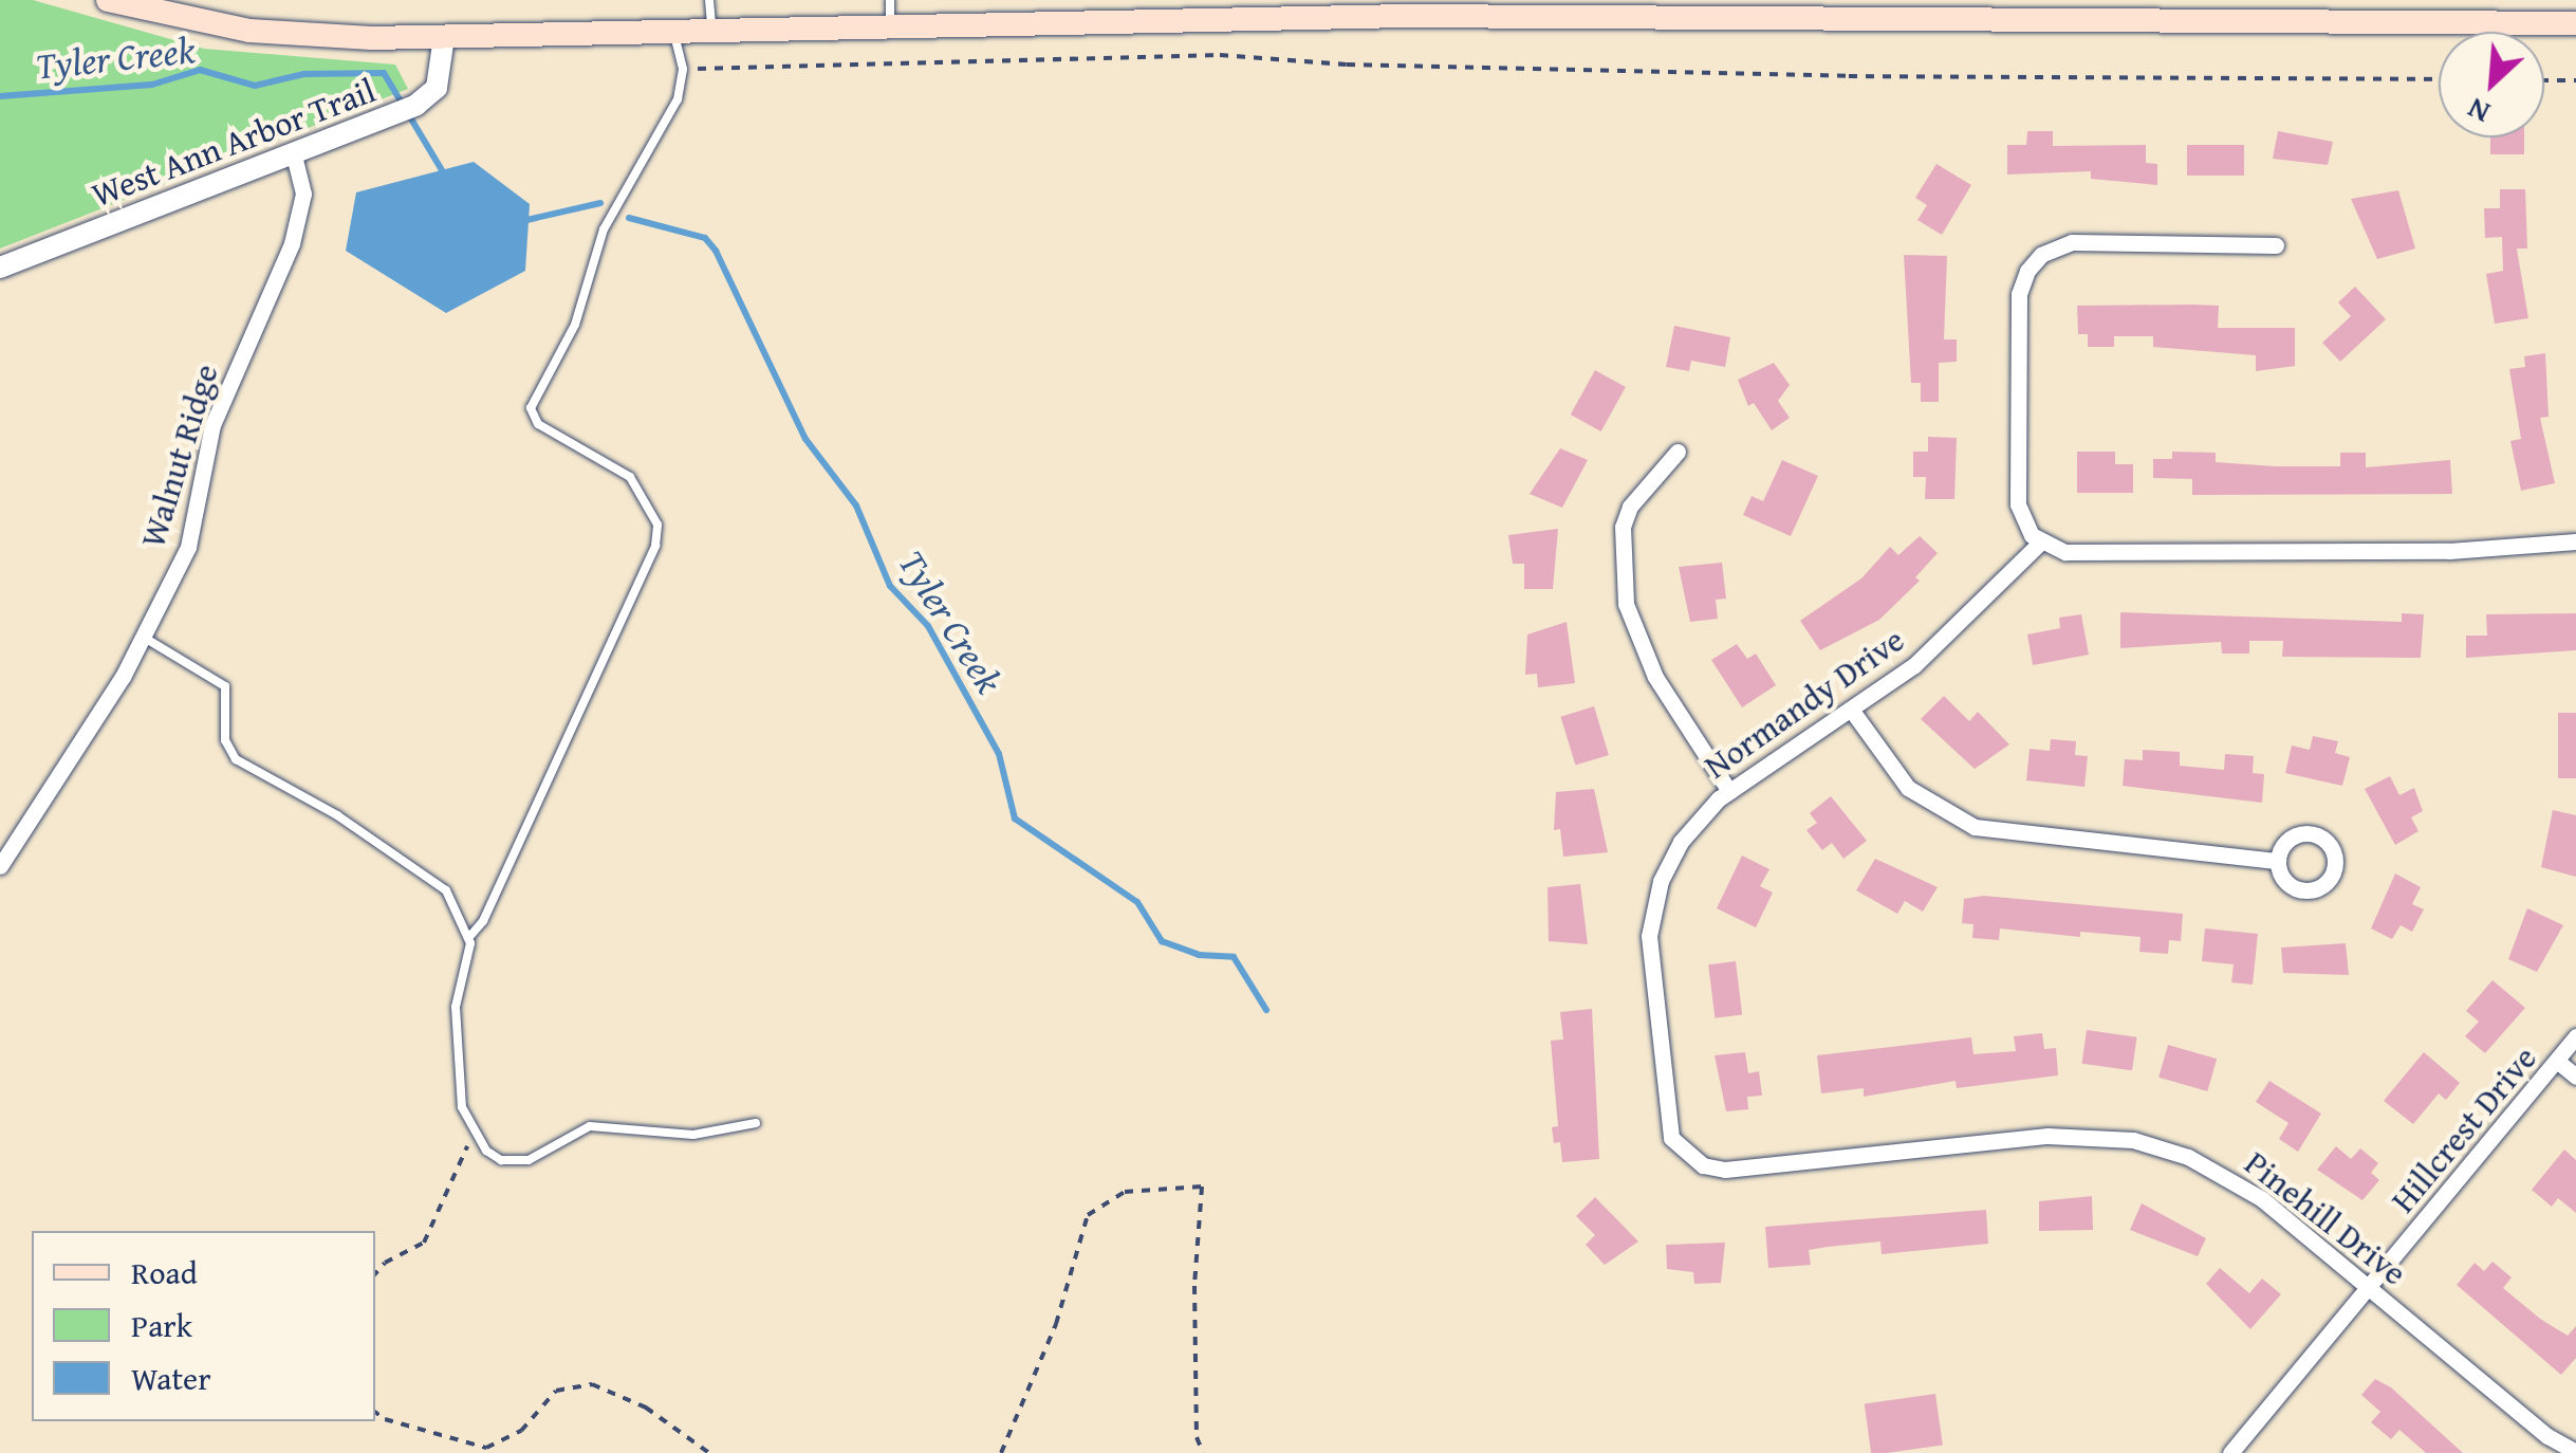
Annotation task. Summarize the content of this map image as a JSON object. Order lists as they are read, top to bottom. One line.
{"streets":{"street":["West Ann Arbor Trail","Walnut Ridge","Normandy Drive","Hillcrest Drive","Pinehill Drive"]},"crossings":[["West Ann Arbor Trail","Walnut Ridge"],["Normandy Drive","Pinehill Drive"],["Hillcrest Drive","Pinehill Drive"]],"water":["Tyler Creek"],"legend":["Road","Park","Water"],"north":"bottom left"}
